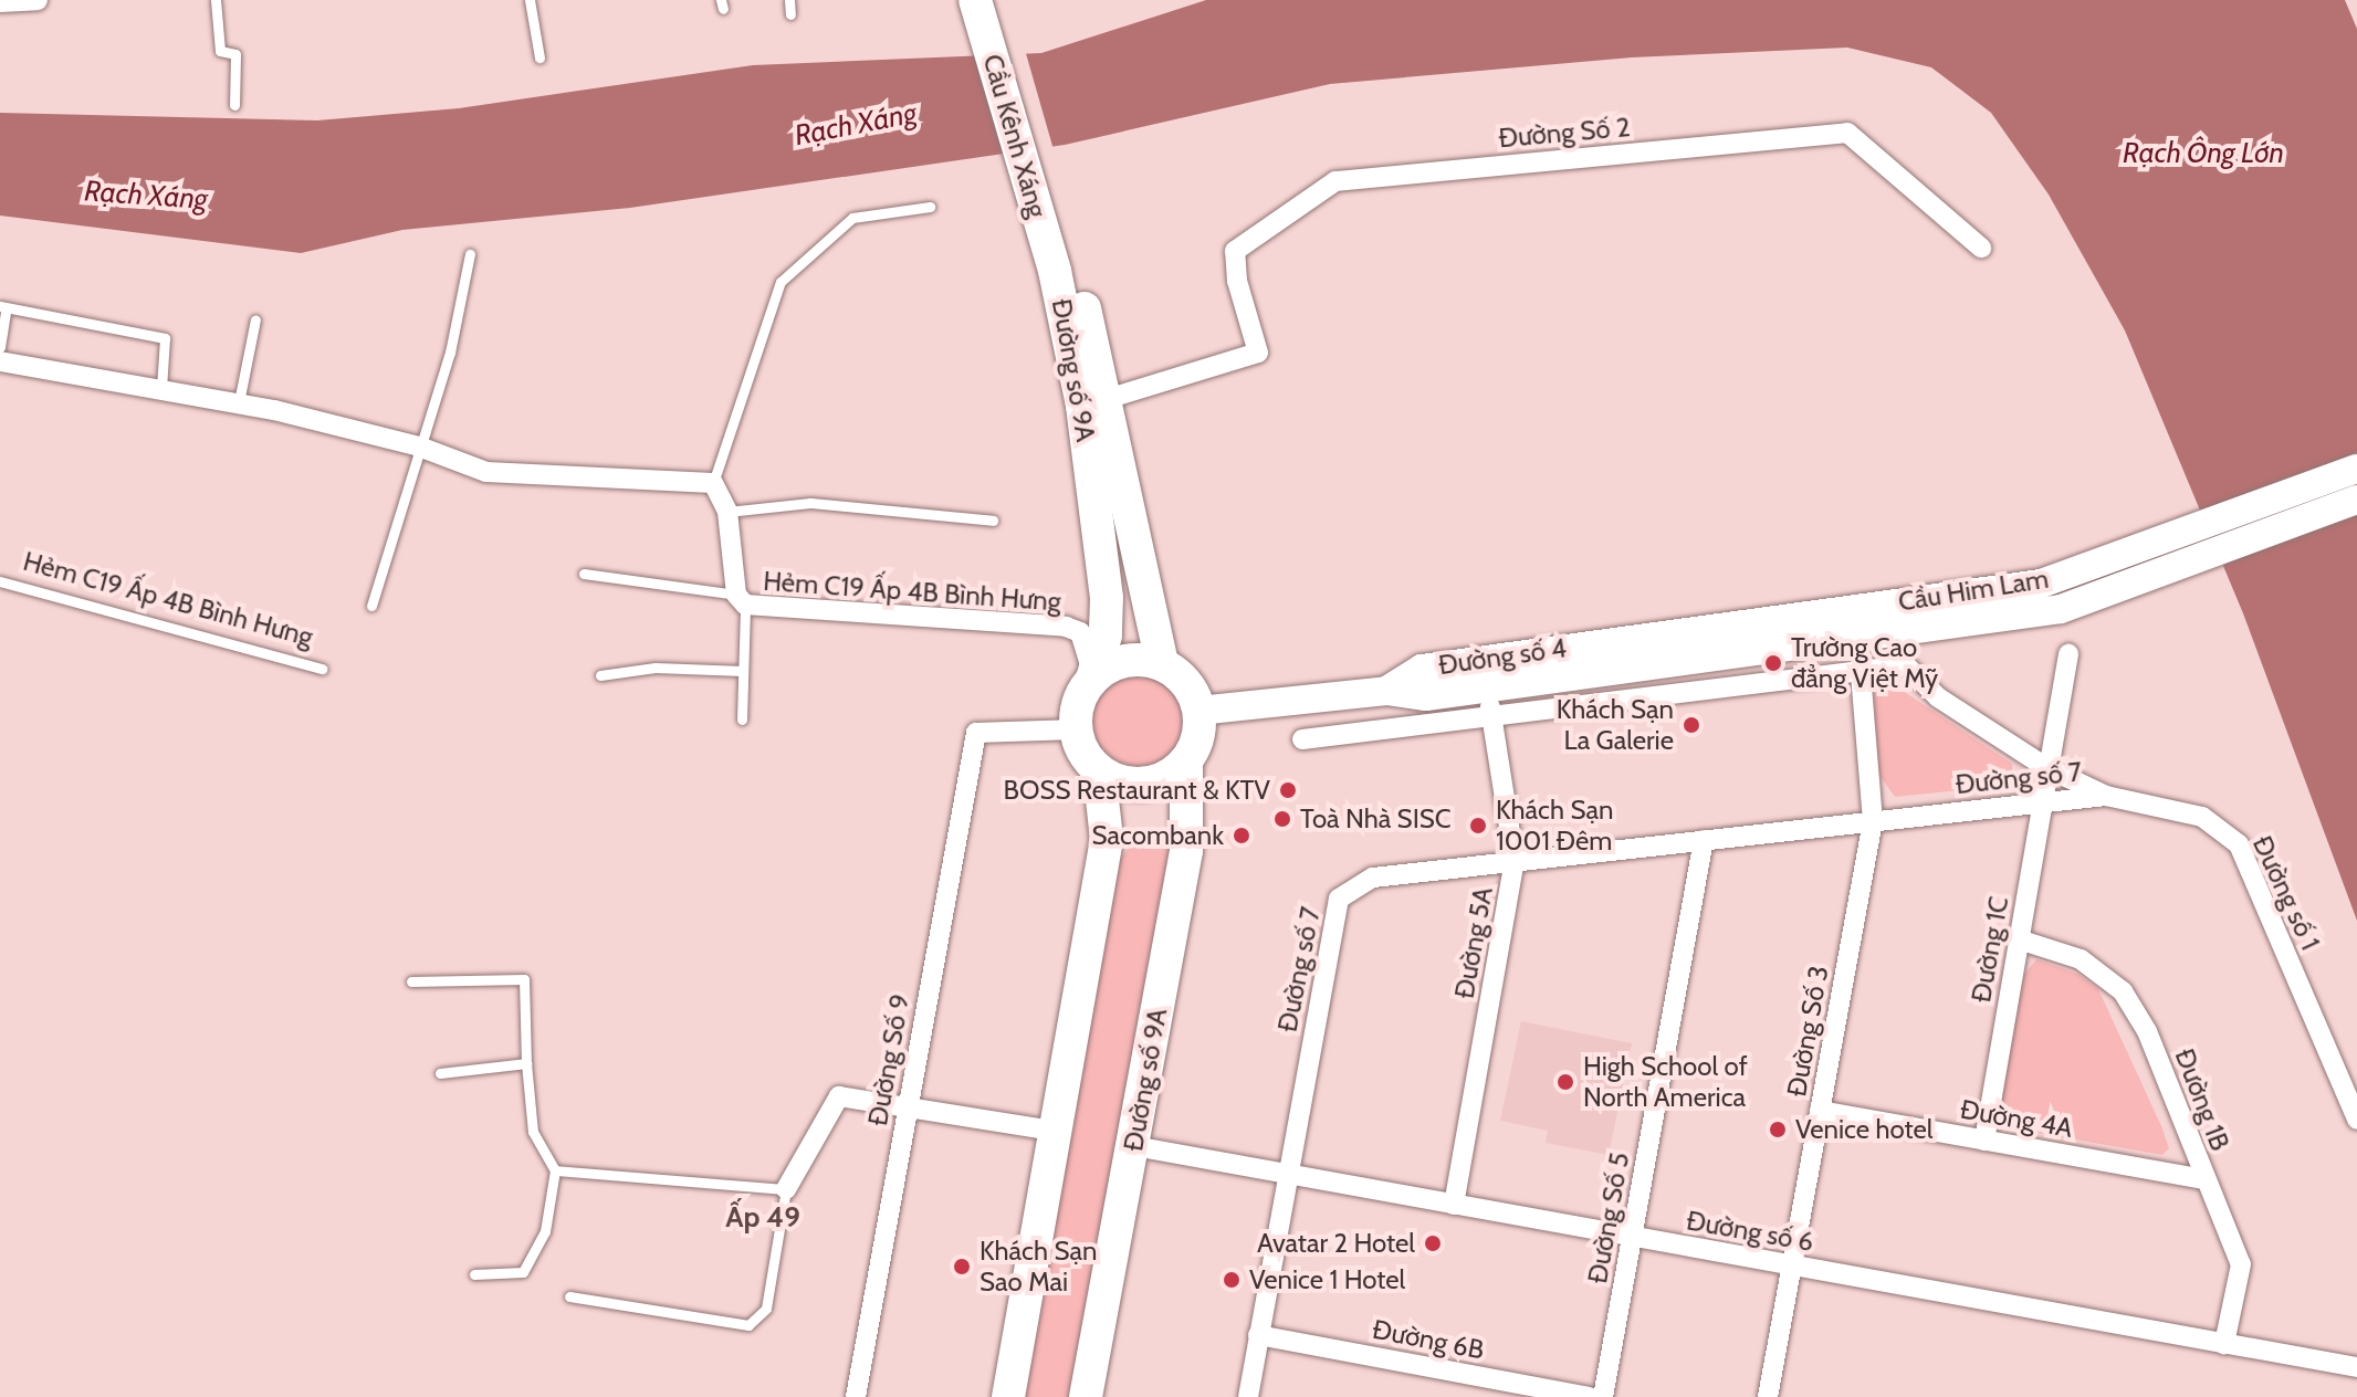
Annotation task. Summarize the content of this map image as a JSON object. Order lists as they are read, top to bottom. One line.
{"streets":{"main road":["Cầu Kênh Xáng","Đường số 9A","Cầu Him Lam","Đường số 4"],"street":["Đường Số 2","Hẻm C19 Ấp 4B Bình Hưng","Đường số 7","Đường số 1","Đường 5A","Đường 1C","Đường Số 3","Đường Số 9","Đường 1B","Đường 4A","Đường Số 5","Đường số 6","Đường 6B"]},"crossings":[["Đường Số 2","Đường số 9A"],["Cầu Kênh Xáng","Đường số 9A"],["Đường số 9A","Hẻm C19 Ấp 4B Bình Hưng"],["Đường số 9A","Đường số 4"],["Đường số 9A","Đường Số 9"],["Đường số 9A","Đường số 6"],["Cầu Him Lam","Đường số 4"],["Hẻm C19 Ấp 4B Bình Hưng","Đường số 4"],["Hẻm C19 Ấp 4B Bình Hưng","Đường Số 9"],["Đường số 4","Đường 5A"],["Đường số 4","Đường Số 9"],["Đường số 7","Đường số 1"],["Đường số 7","Đường 5A"],["Đường số 7","Đường 1C"],["Đường số 7","Đường Số 3"],["Đường số 7","Đường Số 5"],["Đường số 7","Đường số 6"],["Đường số 7","Đường 6B"],["Đường số 1","Đường 1C"],["Đường số 1","Đường Số 3"],["Đường 5A","Đường số 6"],["Đường 1C","Đường 1B"],["Đường 1C","Đường 4A"],["Đường Số 3","Đường 4A"],["Đường Số 3","Đường số 6"],["Đường 1B","Đường 4A"],["Đường 1B","Đường số 6"],["Đường Số 5","Đường số 6"]],"districts":["Ấp 49"],"water":["Rạch Xáng","Rạch Ông Lớn"],"places":["Trường Cao đẳng Việt Mỹ","Khách Sạn La Galerie","BOSS Restaurant & KTV","Toà Nhà SISC","Khách Sạn 1001 Đêm","Sacombank","High School of North America","Venice hotel","Avatar 2 Hotel","Khách Sạn Sao Mai","Venice 1 Hotel"]}
